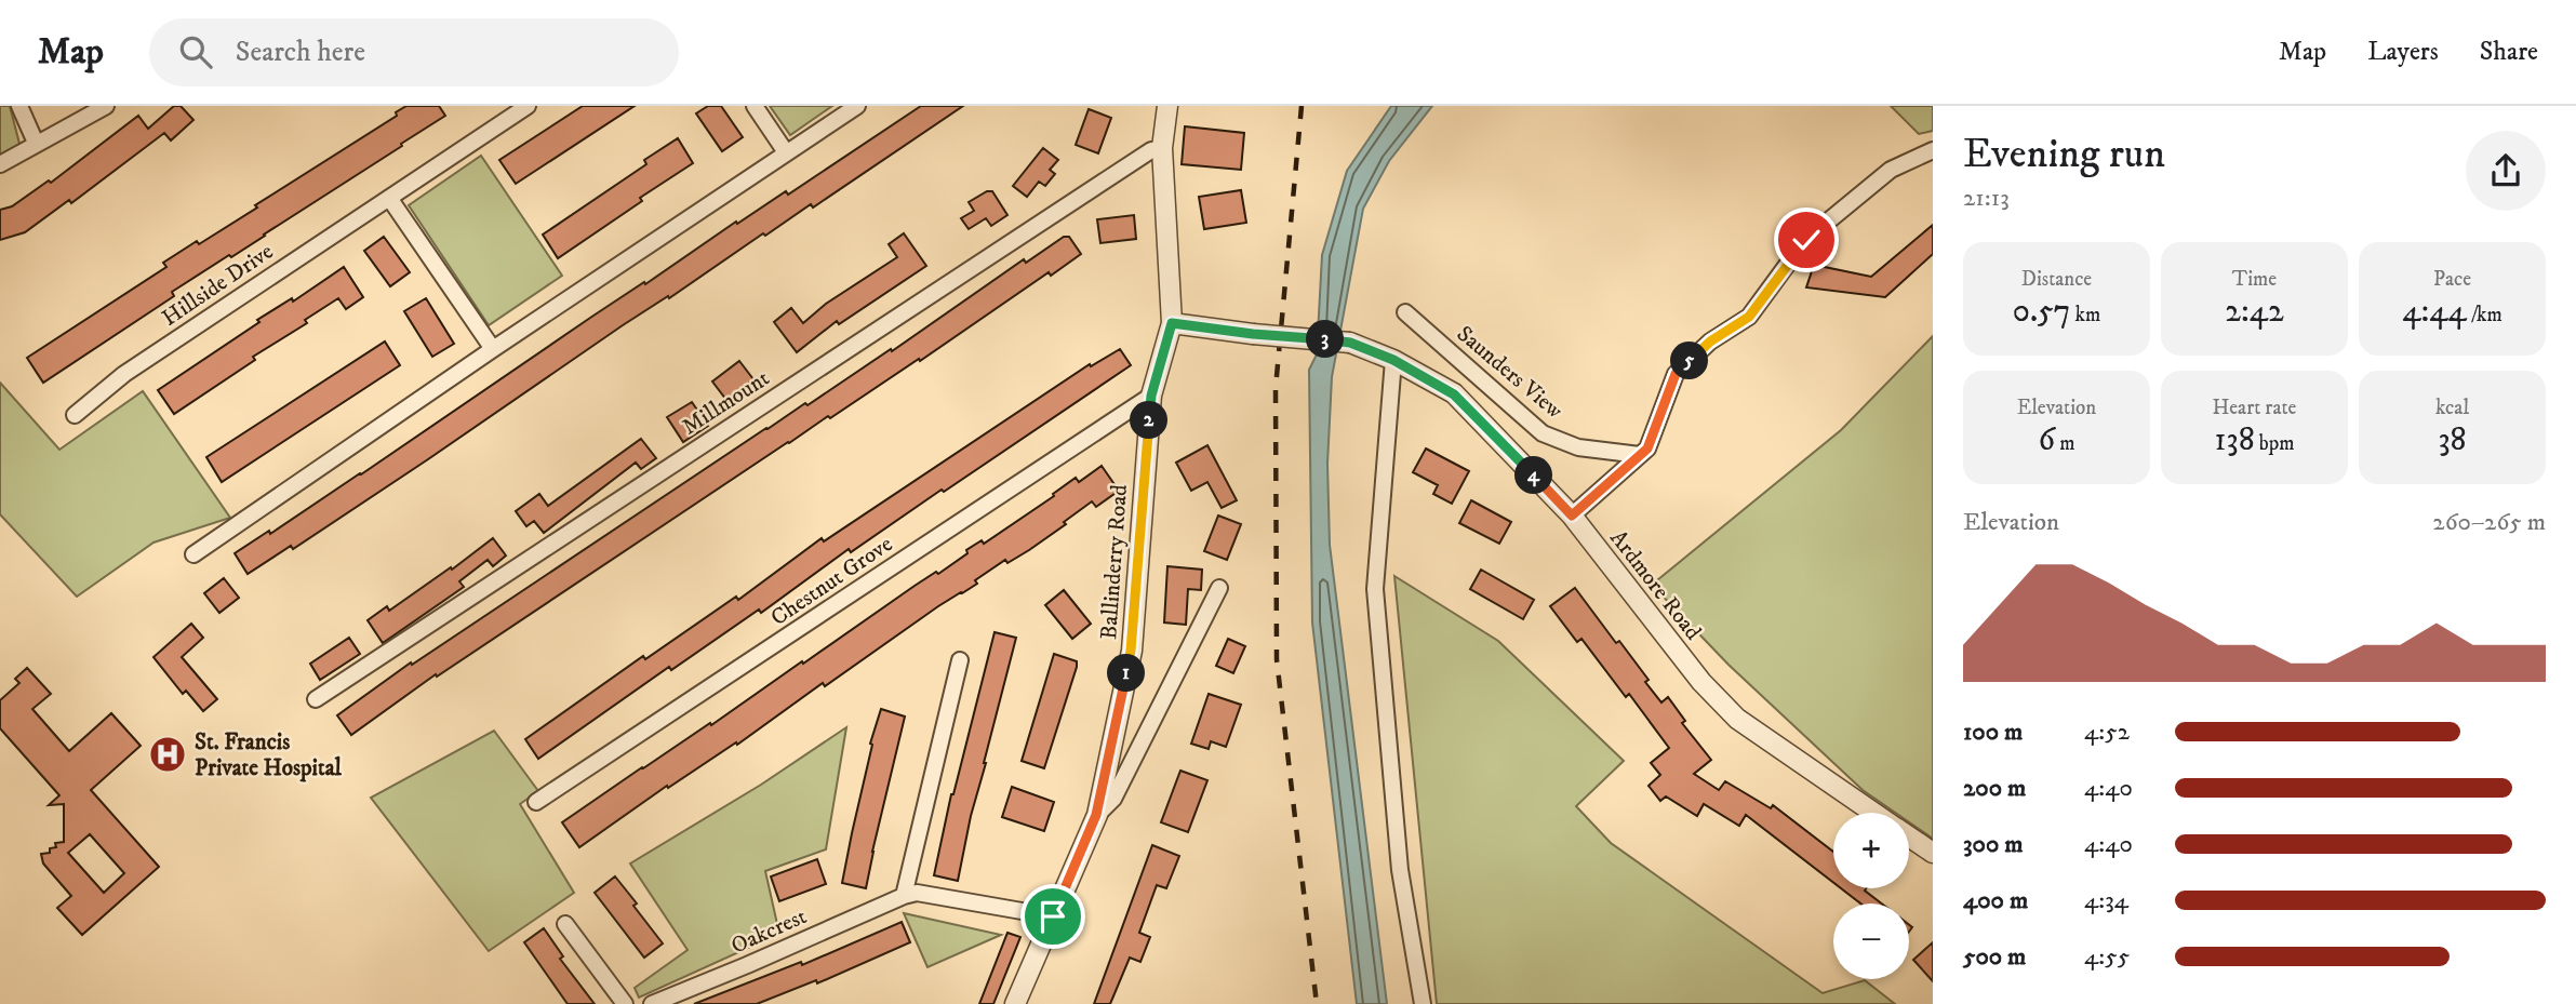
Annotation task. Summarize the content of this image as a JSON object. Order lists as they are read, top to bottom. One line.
{"streets":{"street":["Hillside Drive","Saunders View","Millmount","Ballinderry Road","Chestnut Grove","Ardmore Road","Oakcrest"]},"crossings":[["Millmount","Ballinderry Road"],["Ballinderry Road","Chestnut Grove"],["Ballinderry Road","Ardmore Road"],["Ballinderry Road","Oakcrest"]],"places":{"hospital":["St. Francis Private Hospital"]},"page":{"header":"Map","search":"Search here","nav":["Map","Layers","Share"],"heading":["Evening run","21:13"],"stats":[["Distance","0.57 km"],["Time","2:42"],["Pace","4:44 /km"],["Elevation","6 m"],["Heart rate","138 bpm"],["kcal","38"]],"pins":["3","5","2","4","1"],"chart":["Elevation","260–265 m"],"list":[{"name":"100 m","note":"4:52"},{"name":"200 m","note":"4:40"},{"name":"300 m","note":"4:40"},{"name":"400 m","note":"4:34"},{"name":"500 m","note":"4:55"}],"map_buttons":["+","−"]}}
